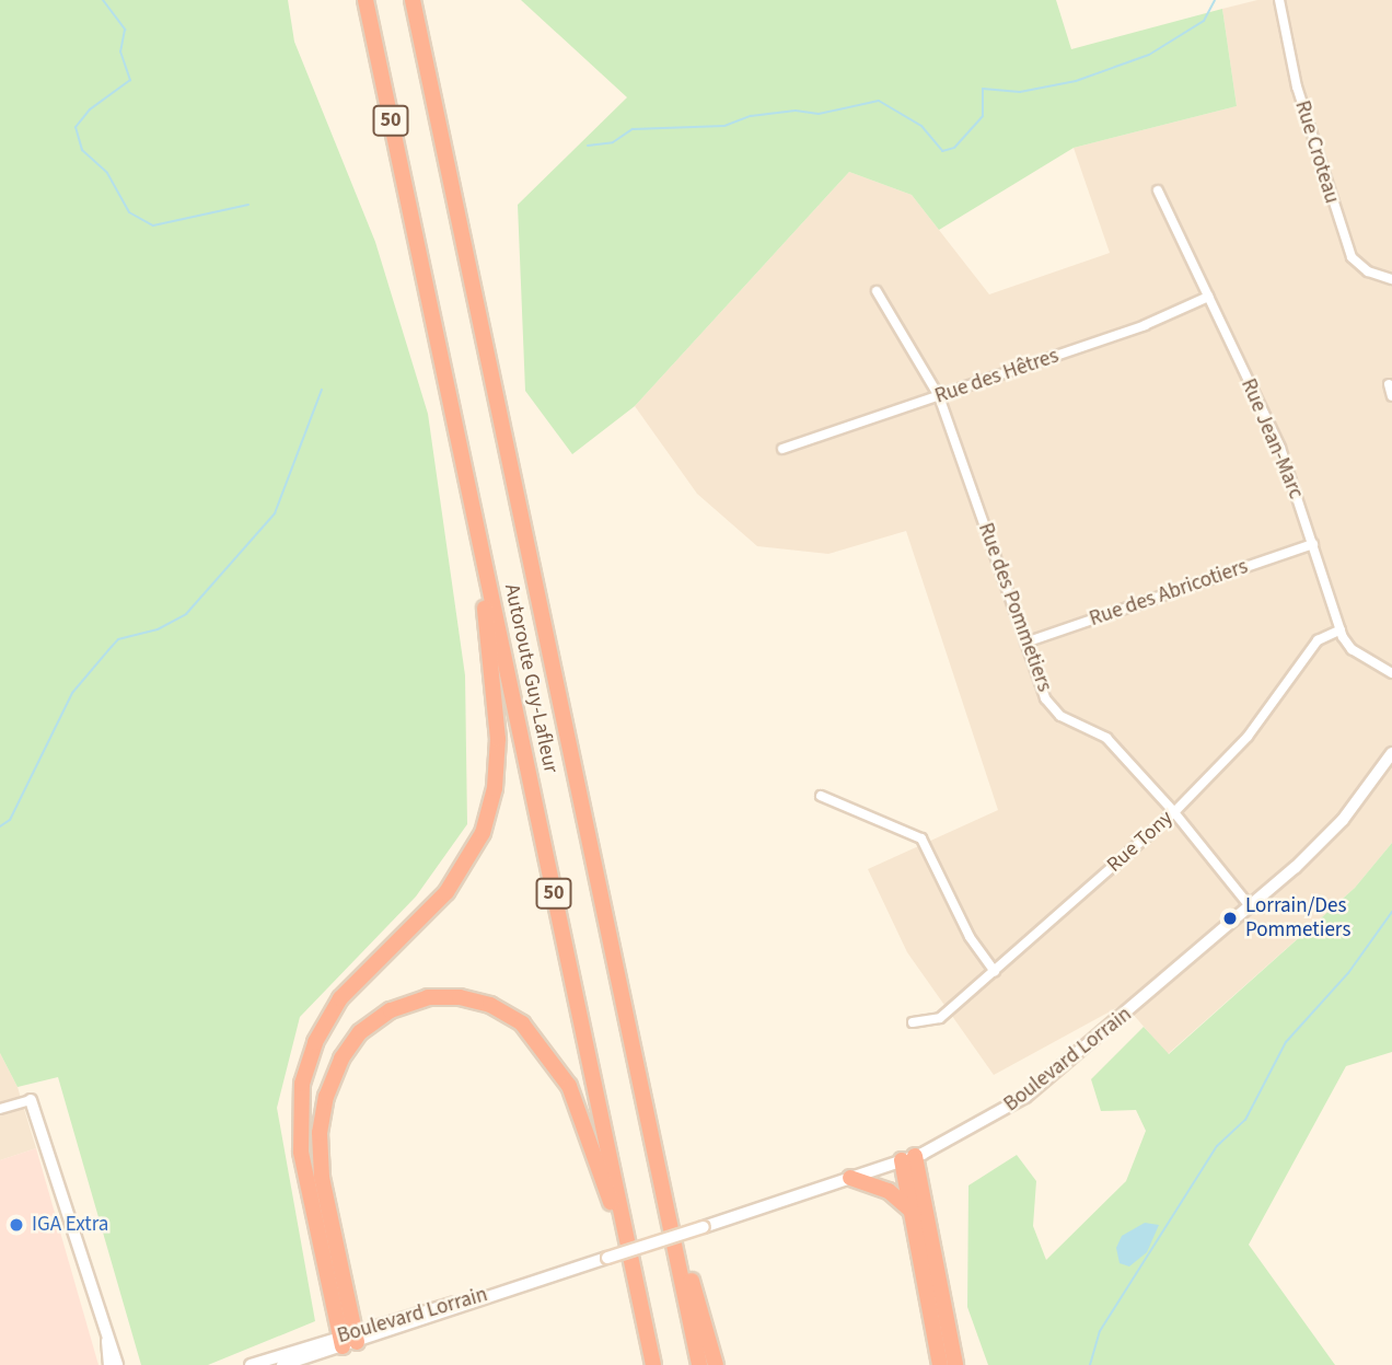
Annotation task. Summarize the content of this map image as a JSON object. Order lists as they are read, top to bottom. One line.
{"streets":{"highway":["50","Autoroute Guy-Lafleur"],"main road":["Boulevard Lorrain"],"street":["Rue Croteau","Rue des Hêtres","Rue Jean-Marc","Rue des Abricotiers","Rue des Pommetiers","Rue Tony"]},"crossings":[["Rue des Hêtres","Rue Jean-Marc"],["Rue des Hêtres","Rue des Pommetiers"],["Rue Jean-Marc","Rue des Abricotiers"],["Rue Jean-Marc","Rue Tony"],["Rue des Abricotiers","Rue des Pommetiers"],["Rue des Pommetiers","Rue Tony"],["Rue des Pommetiers","Boulevard Lorrain"]],"places":["Lorrain/Des Pommetiers","IGA Extra"]}
